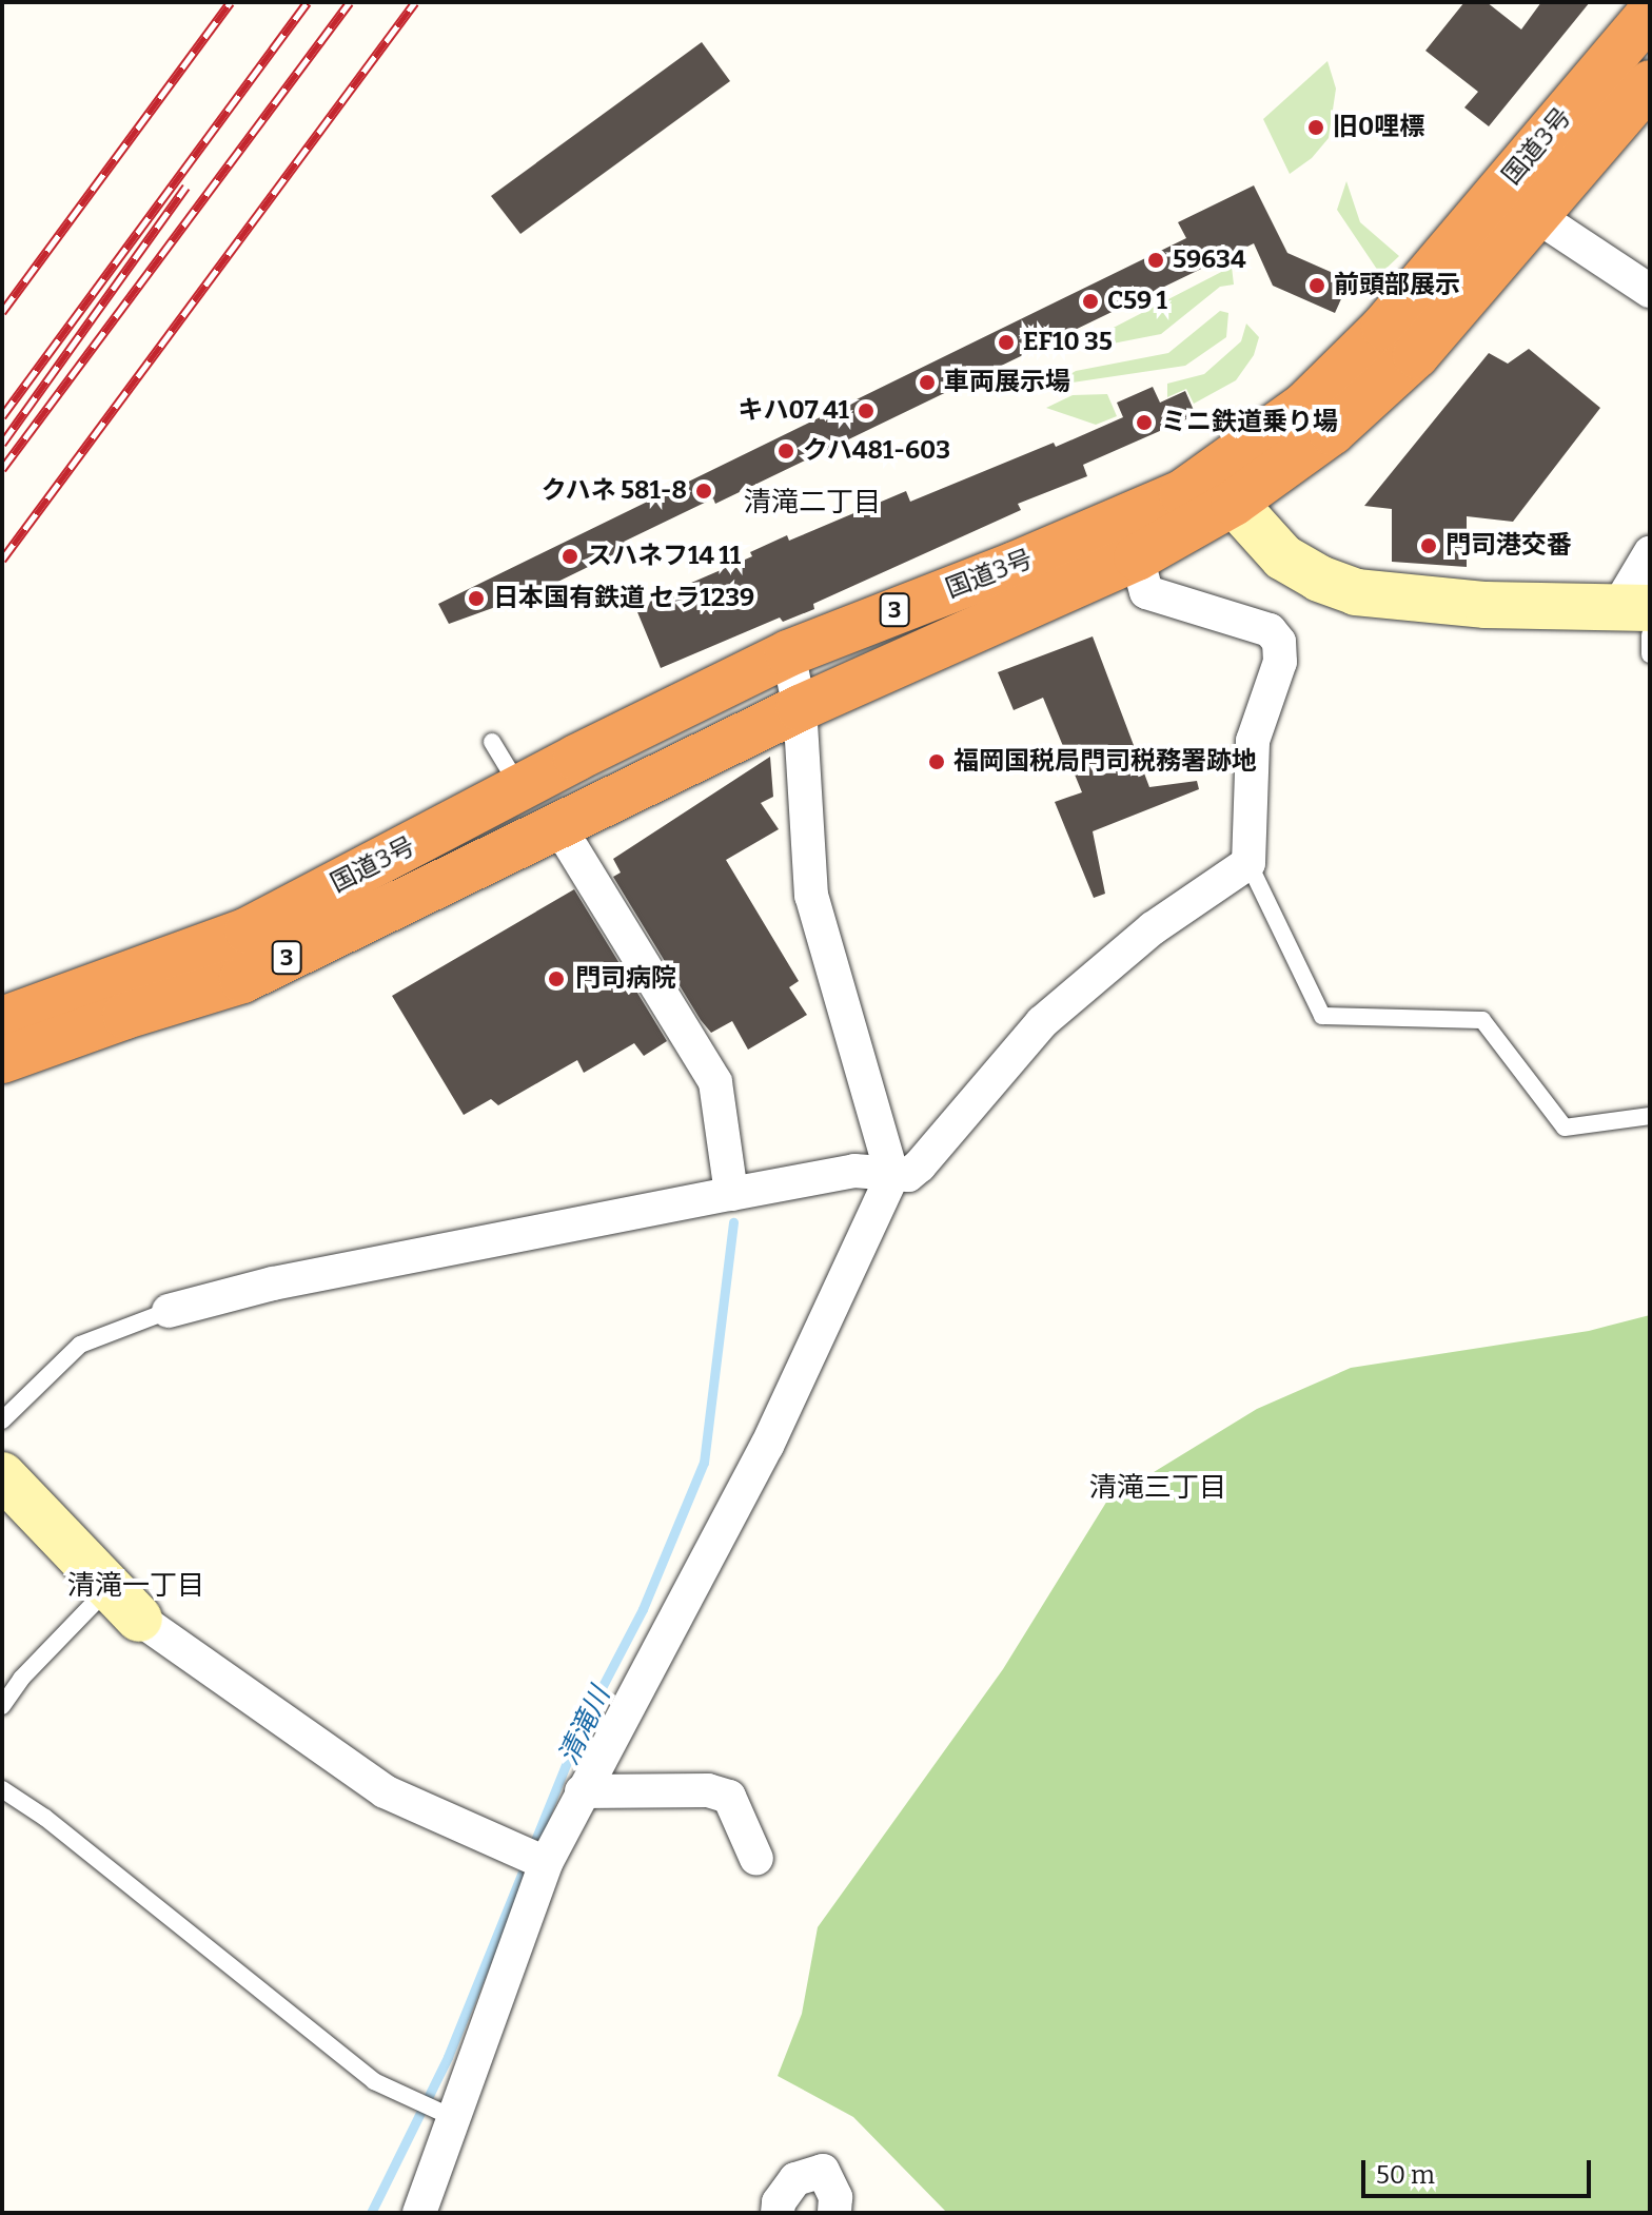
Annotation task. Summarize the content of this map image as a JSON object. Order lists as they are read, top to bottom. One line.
{"streets":{"highway":["国道3号","3"]},"districts":["清滝二丁目","清滝三丁目","清滝一丁目"],"water":["清滝川"],"places":["旧0哩標","59634","前頭部展示","C59 1","EF10 35","車両展示場","キハ07 41","ミニ鉄道乗り場","クハ481-603","クハネ 581-8","門司港交番","スハネフ14 11","日本国有鉄道 セラ1239","福岡国税局門司税務署跡地","門司病院"],"scale_bar":"50 m"}
